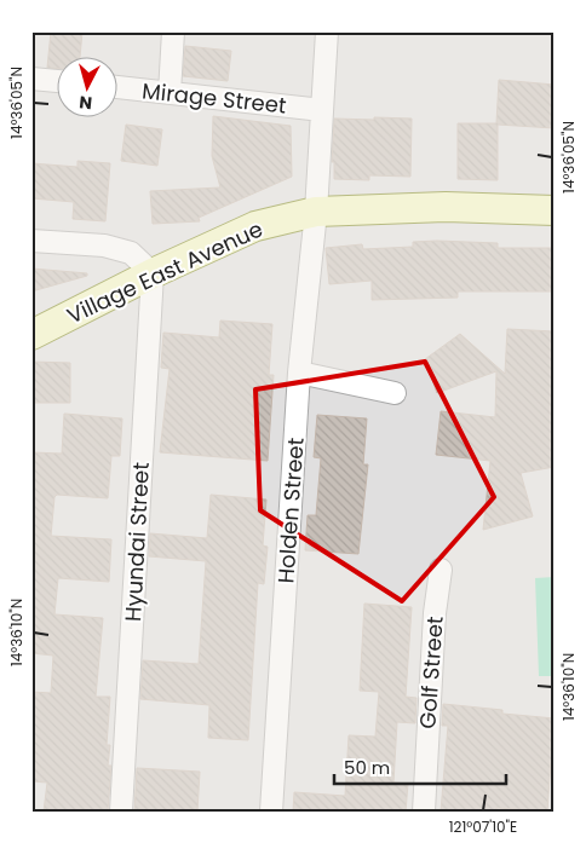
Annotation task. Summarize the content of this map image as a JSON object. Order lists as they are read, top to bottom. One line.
{"streets":{"street":["Mirage Street","Village East Avenue","Holden Street","Hyundai Street","Golf Street"]},"crossings":[["Mirage Street","Holden Street"],["Village East Avenue","Holden Street"],["Village East Avenue","Hyundai Street"]],"scale_bar":"50 m","north":"bottom","coordinates":["14°36'05\"N","14°36'10\"N","121°07'10\"E"]}
